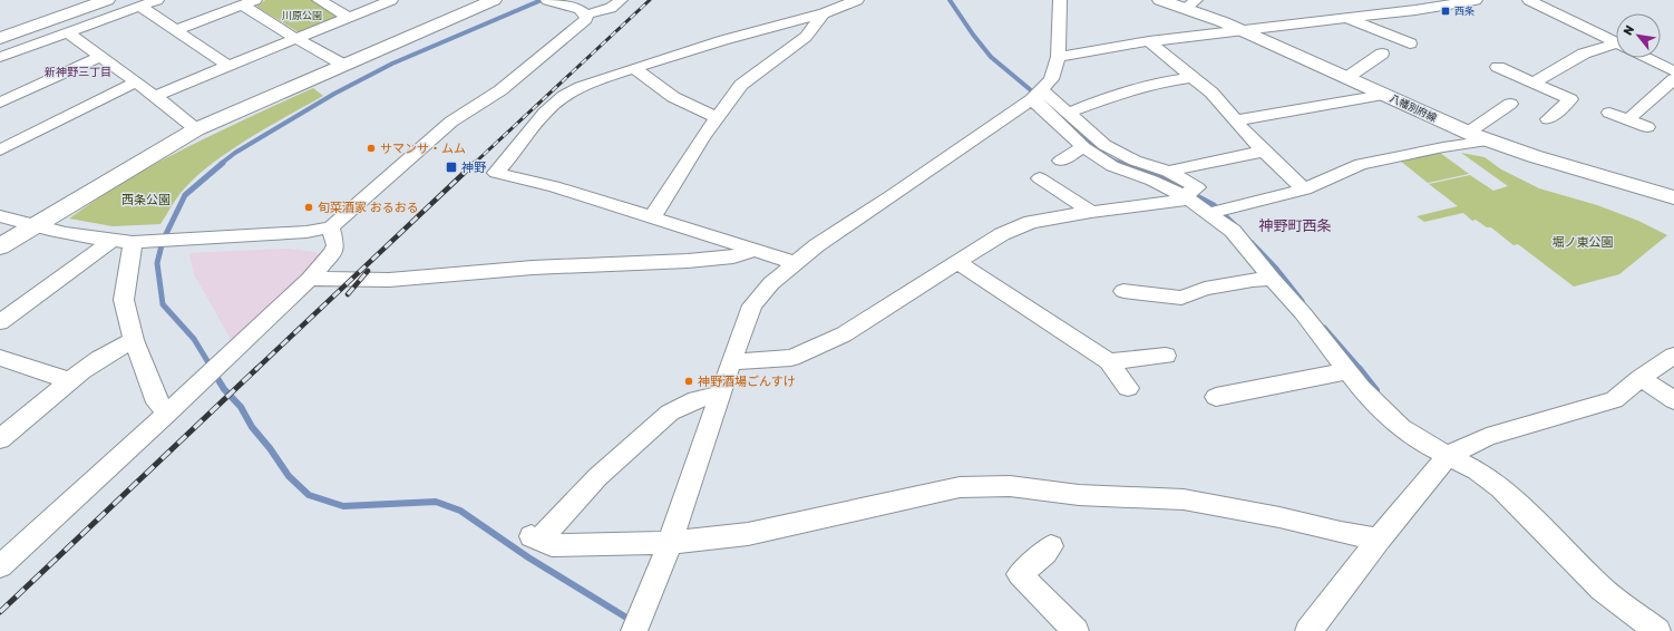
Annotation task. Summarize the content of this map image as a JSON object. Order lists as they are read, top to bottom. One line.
{"streets":{"street":["八幡別府線"]},"districts":["新神野三丁目","神野町西条"],"parks":["川原公園","西条公園","堀ノ東公園"],"places":{"transit":["西条","神野"],"other":["サマンサ・ムム","旬菜酒家 おるおる","神野酒場ごんすけ"]},"north":"top left"}
